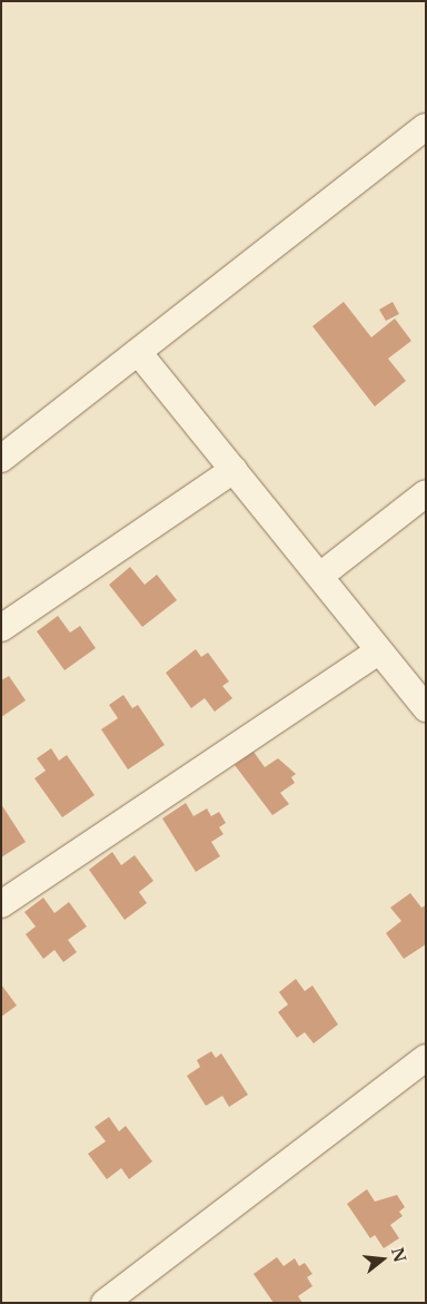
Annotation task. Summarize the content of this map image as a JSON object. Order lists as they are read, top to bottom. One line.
{"north":"right"}
